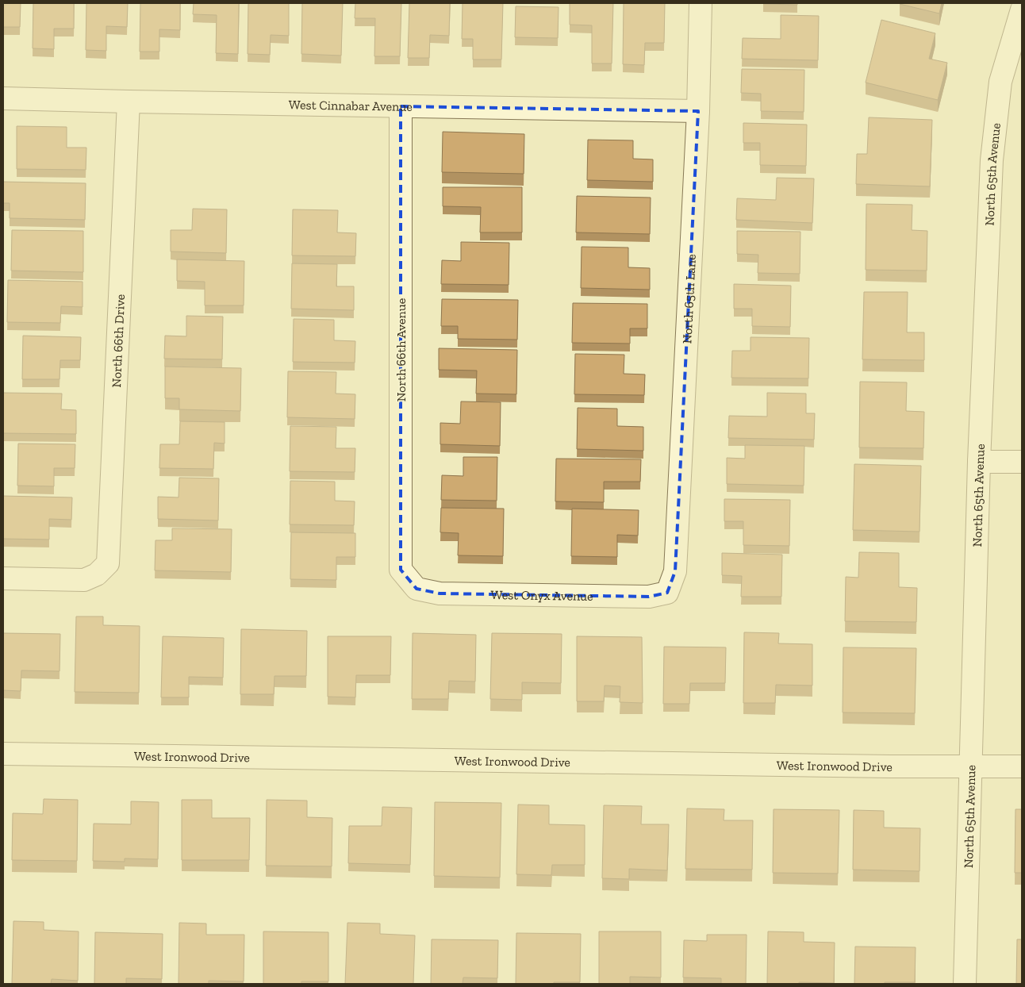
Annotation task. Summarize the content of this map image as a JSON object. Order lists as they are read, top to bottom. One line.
{"streets":{"street":["West Cinnabar Avenue","North 65th Avenue","North 65th Lane","North 66th Drive","North 66th Avenue","West Onyx Avenue","West Ironwood Drive"]},"crossings":[["West Cinnabar Avenue","North 65th Lane"],["West Cinnabar Avenue","North 66th Drive"],["West Cinnabar Avenue","North 66th Avenue"],["North 65th Avenue","West Ironwood Drive"],["North 65th Lane","West Onyx Avenue"],["North 66th Avenue","West Onyx Avenue"]]}
